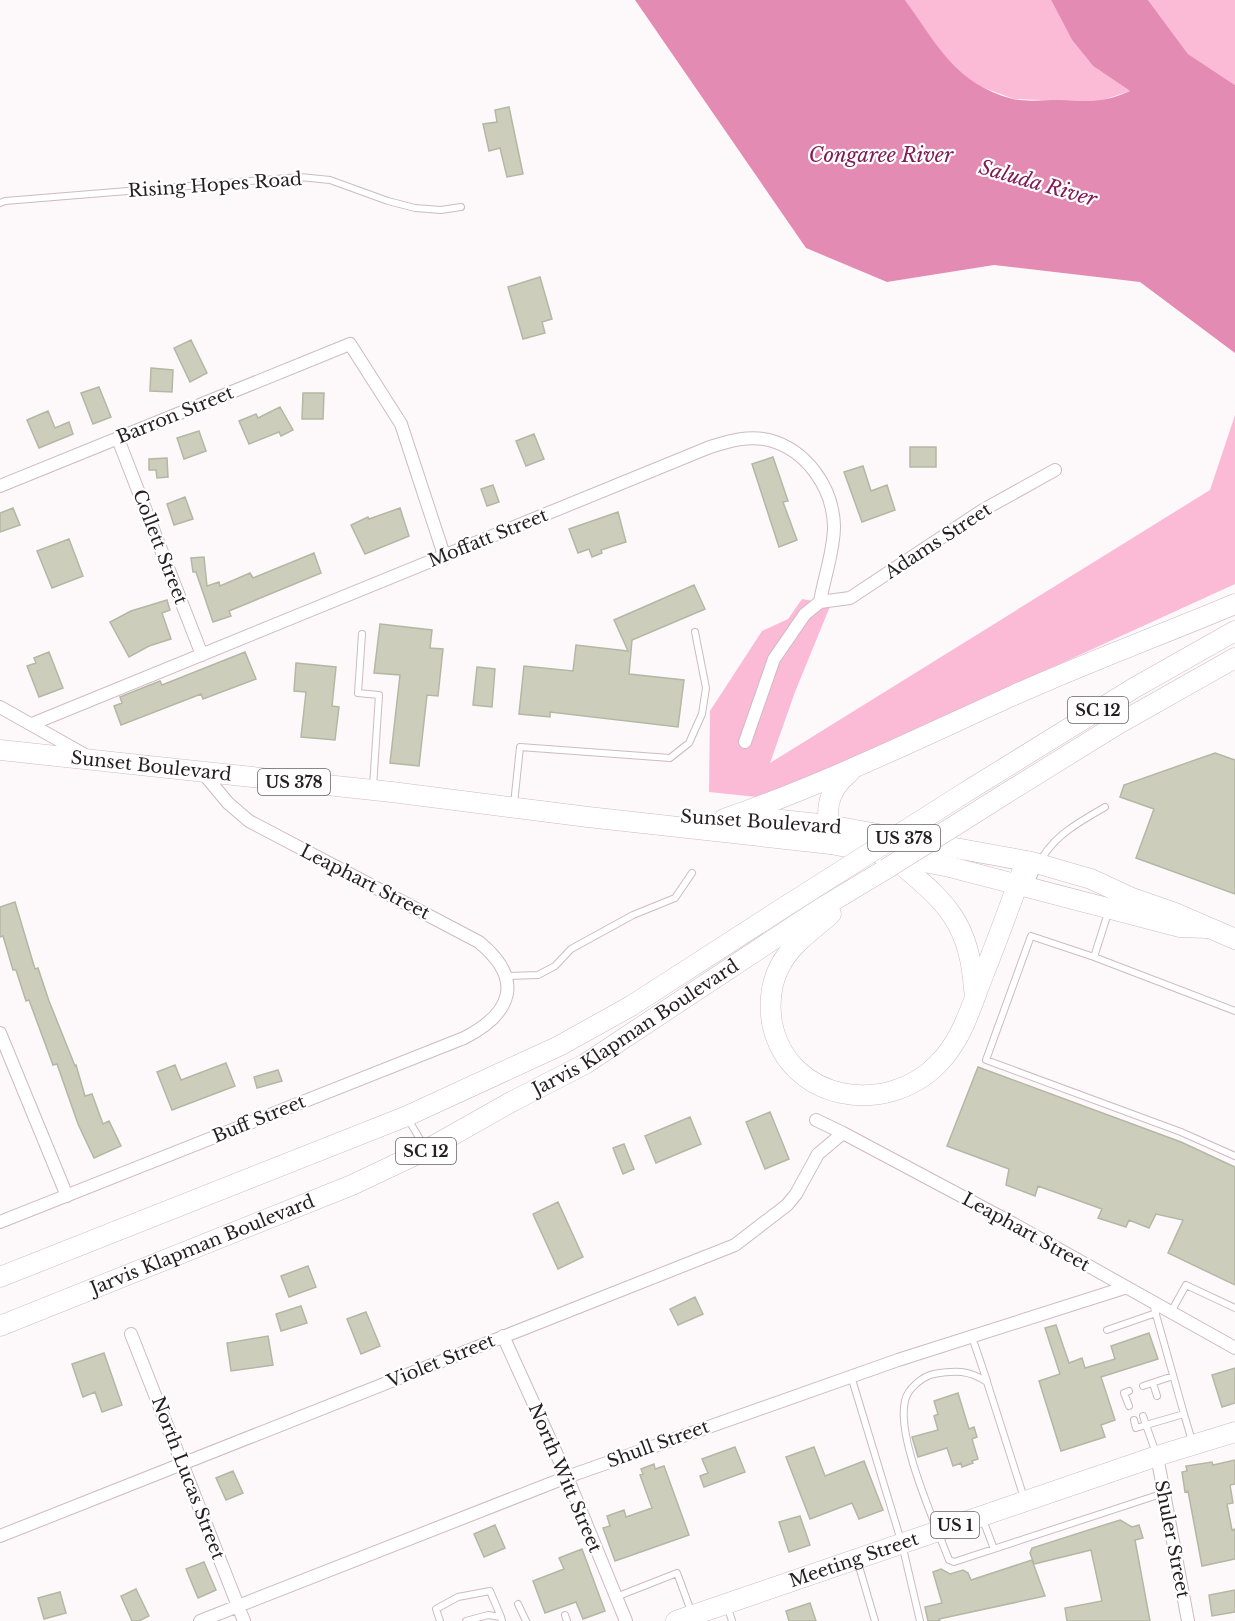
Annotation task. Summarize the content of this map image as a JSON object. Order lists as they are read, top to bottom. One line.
{"streets":{"main road":["SC 12","Sunset Boulevard","US 378","Jarvis Klapman Boulevard","US 1","Meeting Street"],"street":["Barron Street","Moffatt Street","Adams Street","Collett Street","Leaphart Street","Buff Street","Violet Street","Shull Street","North Lucas Street","North Witt Street","Shuler Street"],"lane":["Rising Hopes Road"]},"crossings":[["Barron Street","Moffatt Street"],["Barron Street","Collett Street"],["Moffatt Street","Adams Street"],["Moffatt Street","Collett Street"],["SC 12","Sunset Boulevard"],["SC 12","Jarvis Klapman Boulevard"],["Sunset Boulevard","Leaphart Street"],["Sunset Boulevard","Jarvis Klapman Boulevard"],["Leaphart Street","Buff Street"],["Leaphart Street","Violet Street"],["Leaphart Street","Shull Street"],["Violet Street","North Lucas Street"],["Violet Street","North Witt Street"],["Shull Street","North Lucas Street"],["Shull Street","North Witt Street"],["Shuler Street","Meeting Street"]],"water":["Congaree River","Saluda River"]}
